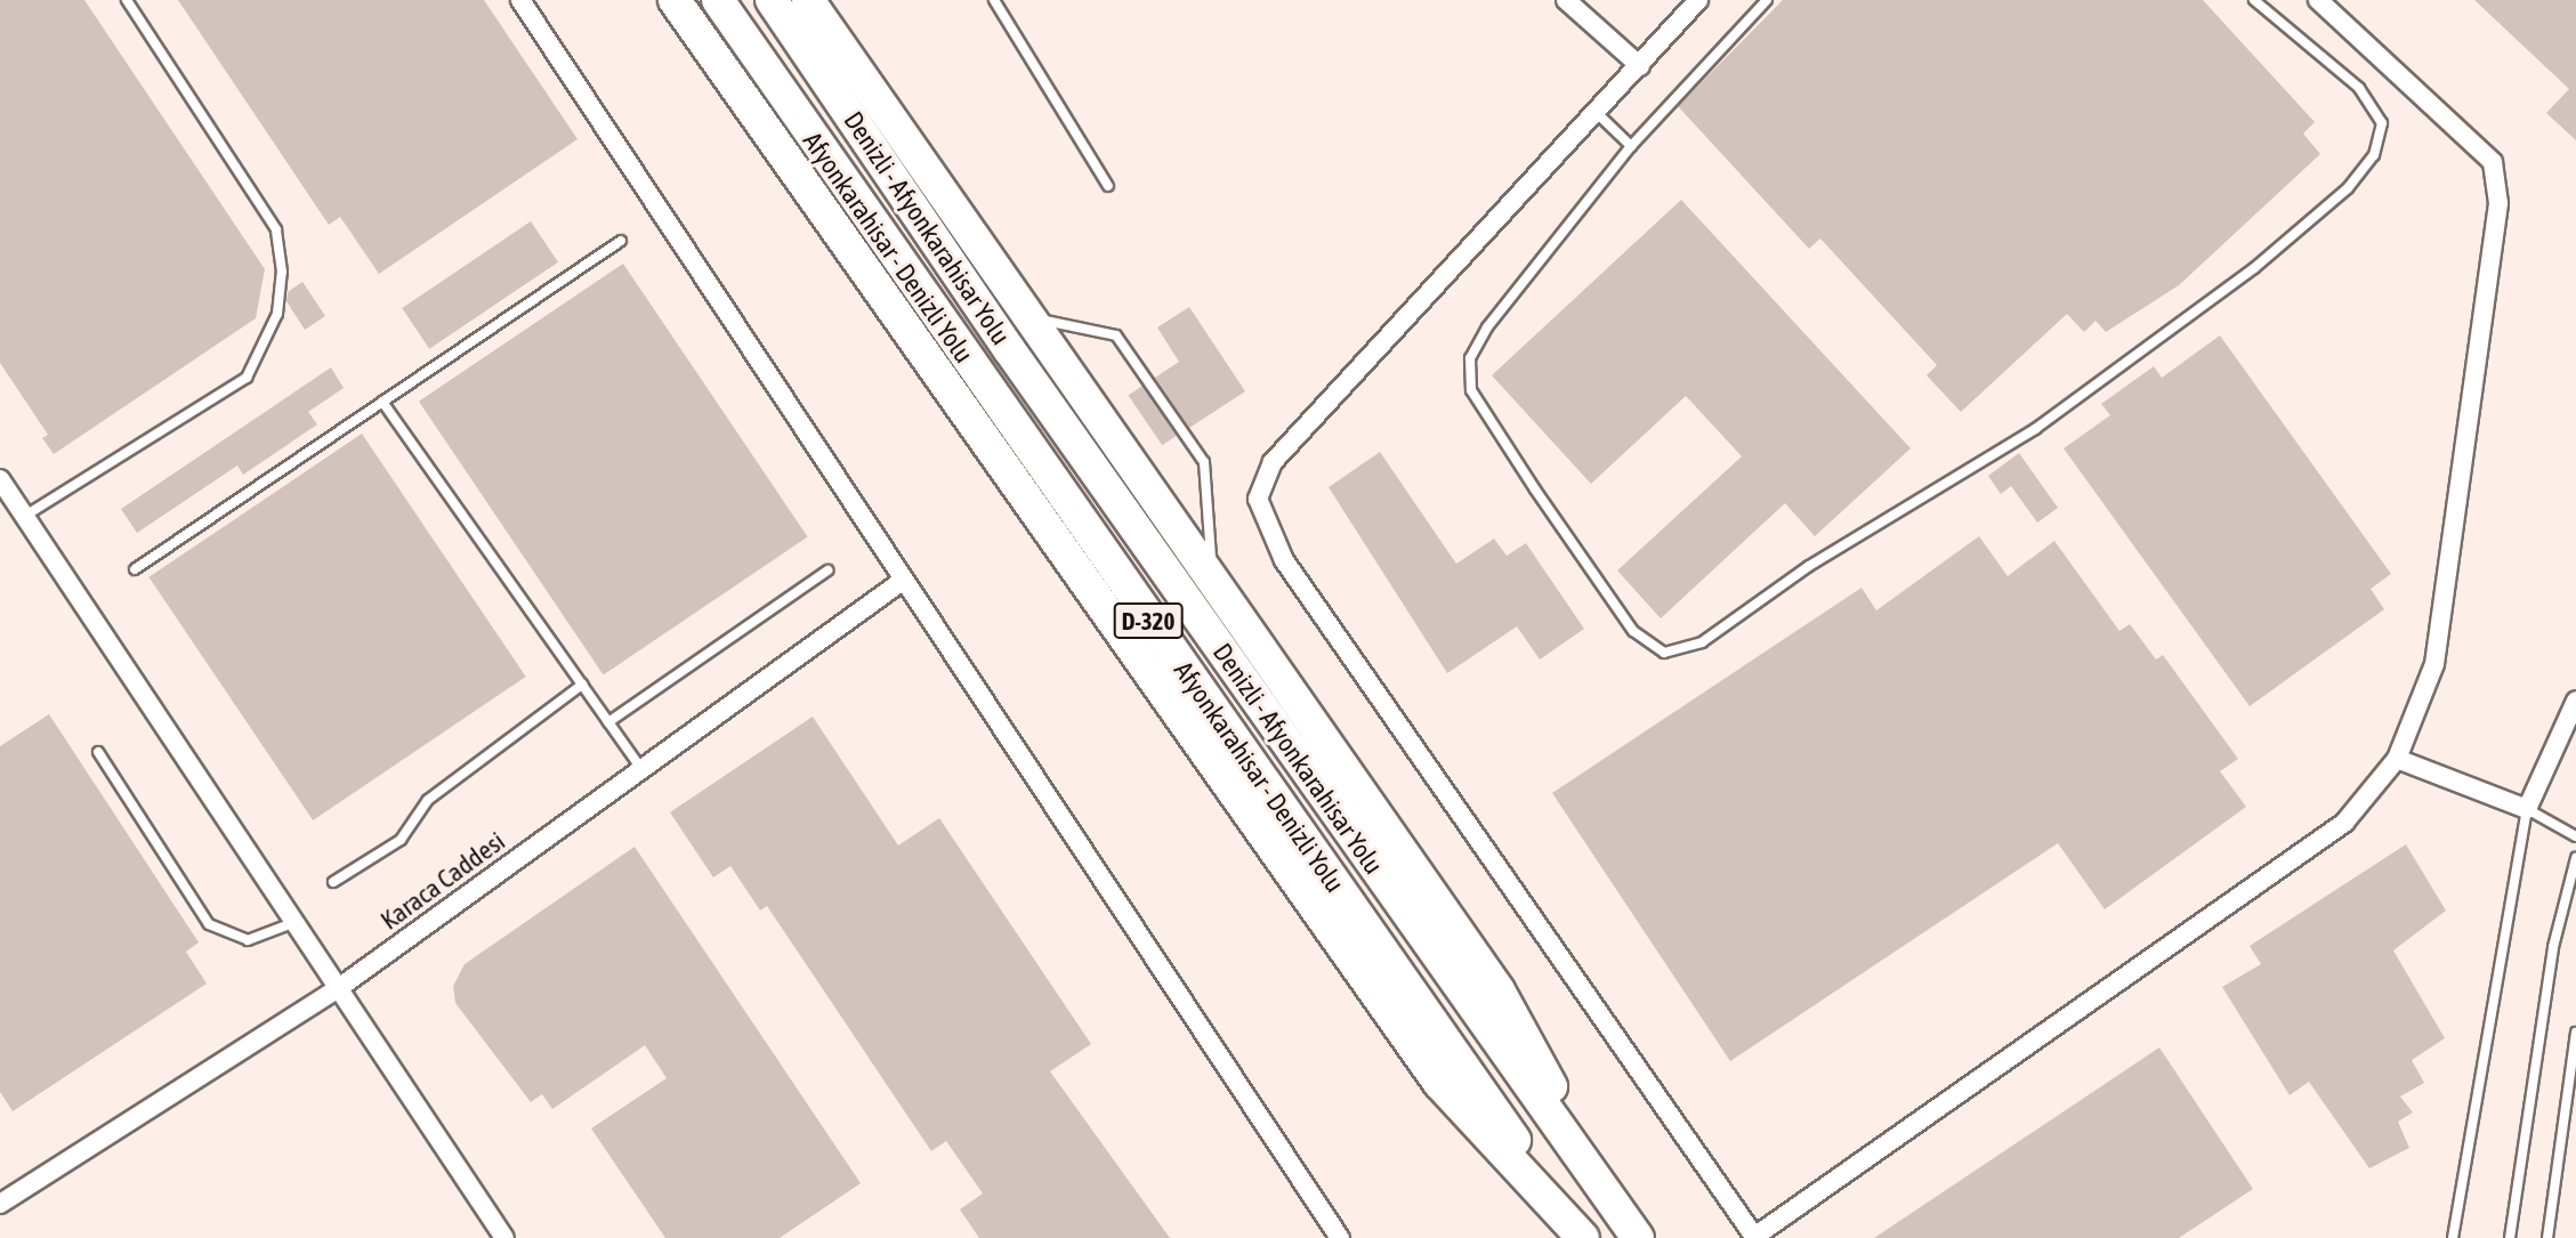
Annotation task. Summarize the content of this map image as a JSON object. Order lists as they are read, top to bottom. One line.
{"streets":{"highway":["Denizli - Afyonkarahisar Yolu","Afyonkarahisar - Denizli Yolu","D-320"],"street":["Karaca Caddesi"]}}
